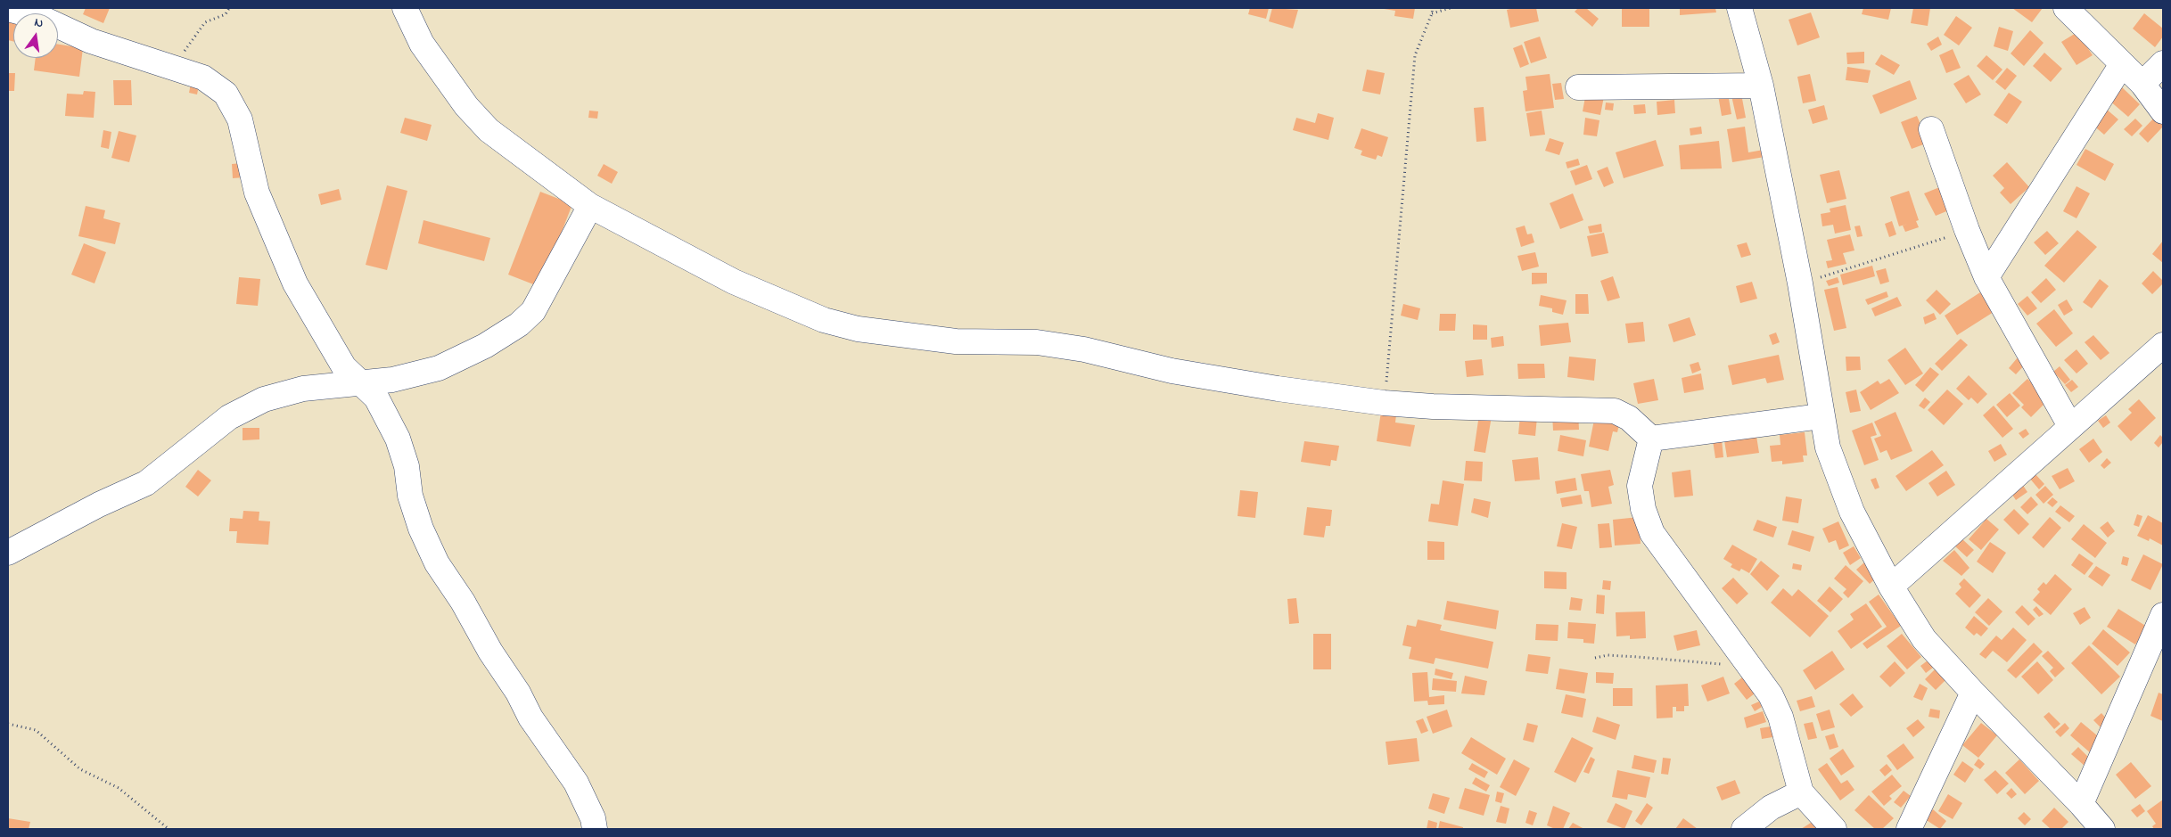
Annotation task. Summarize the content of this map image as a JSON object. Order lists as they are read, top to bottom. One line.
{"north":"top"}
